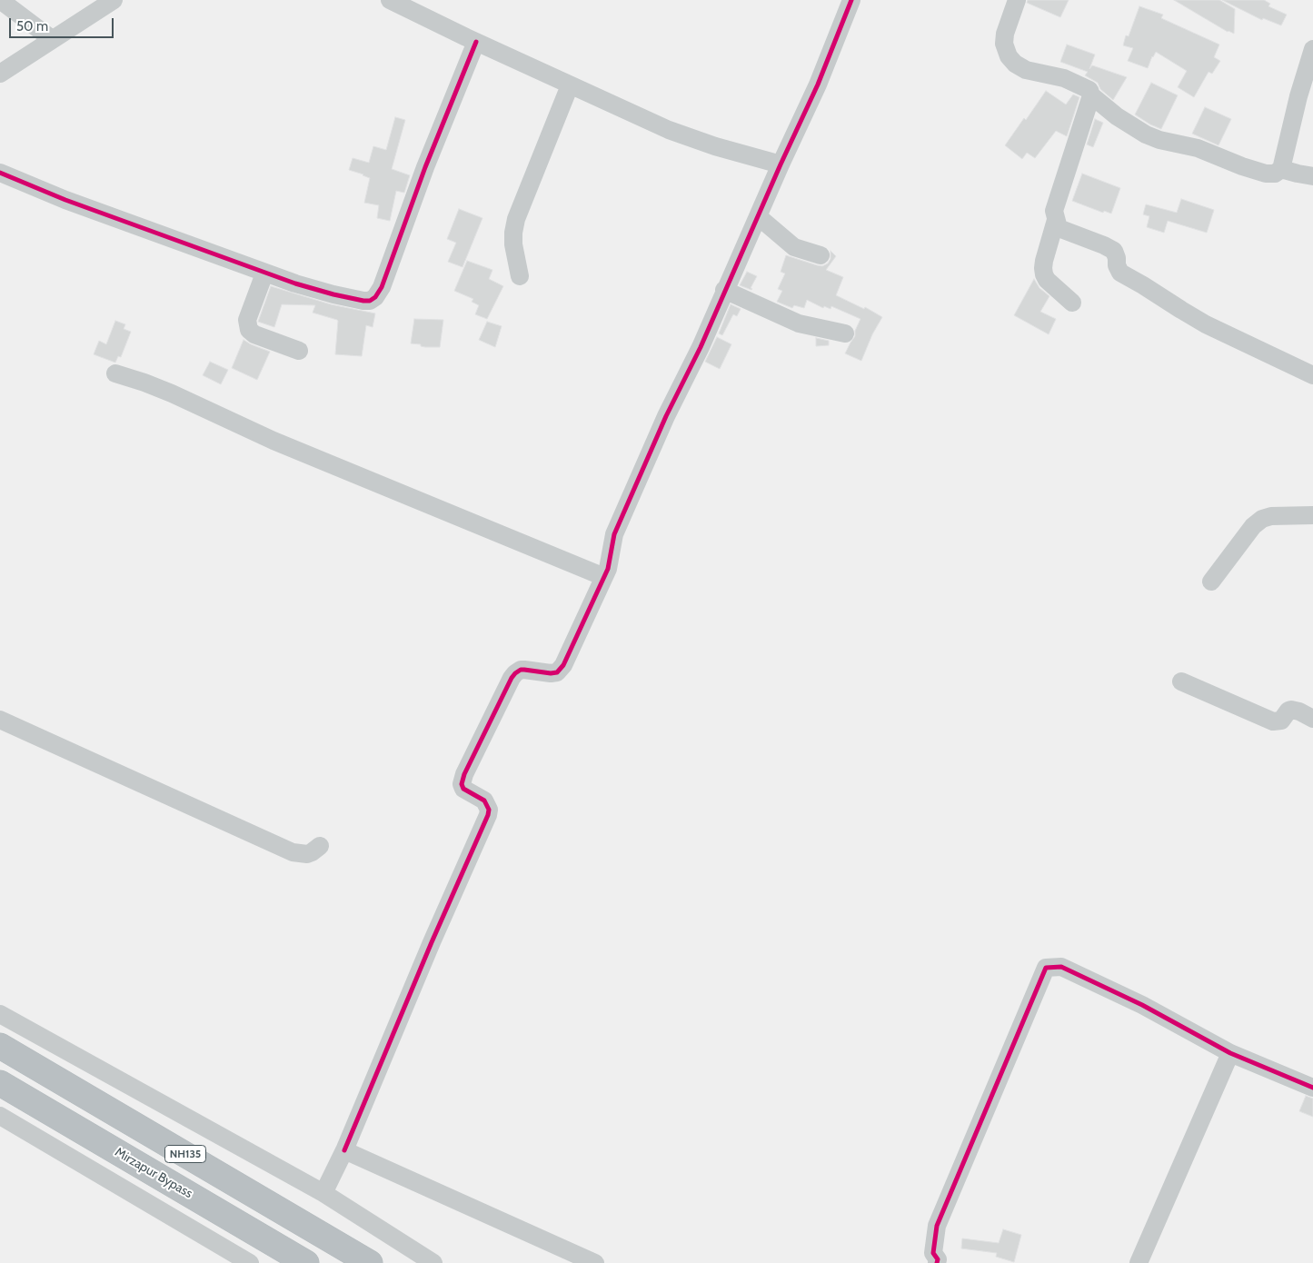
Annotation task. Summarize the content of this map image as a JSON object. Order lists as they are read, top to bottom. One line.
{"streets":{"highway":["NH135","Mirzapur Bypass"]},"scale_bar":"50 m"}
